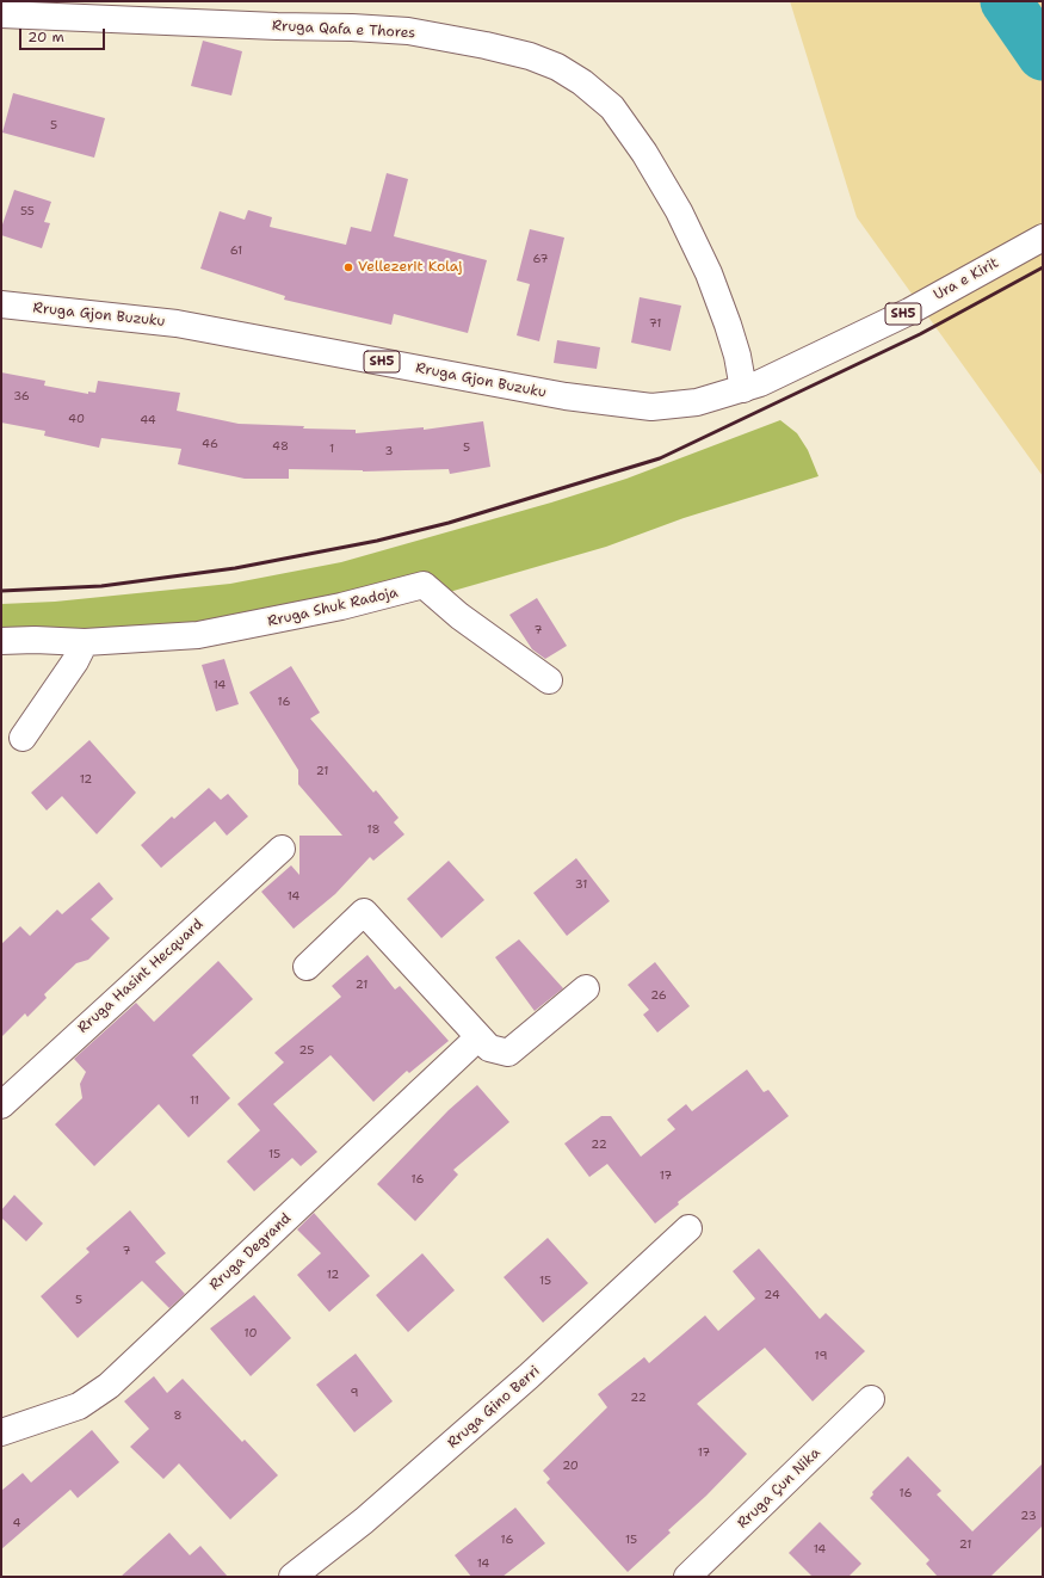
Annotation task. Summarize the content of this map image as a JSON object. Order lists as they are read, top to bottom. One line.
{"streets":{"street":["Rruga Qafa e Thores","Ura e Kirit","SH5","Rruga Gjon Buzuku","Rruga Shuk Radoja","Rruga Hasint Hecquard","Rruga Degrand","Rruga Gino Berri","Rruga Çun Nika"]},"crossings":[["Rruga Qafa e Thores","Ura e Kirit"],["Rruga Qafa e Thores","Rruga Gjon Buzuku"],["Ura e Kirit","Rruga Gjon Buzuku"]],"places":["Vellezerit Kolaj"],"house_numbers":["5","55","61","67","71","36","40","44","46","48","5","1","3","7","14","16","21","12","18","31","14","21","26","25","11","22","15","17","16","7","12","15","24","5","10","19","9","22","8","17","20","16","23","4","16","15","21","14","14"],"scale_bar":"20 m"}
